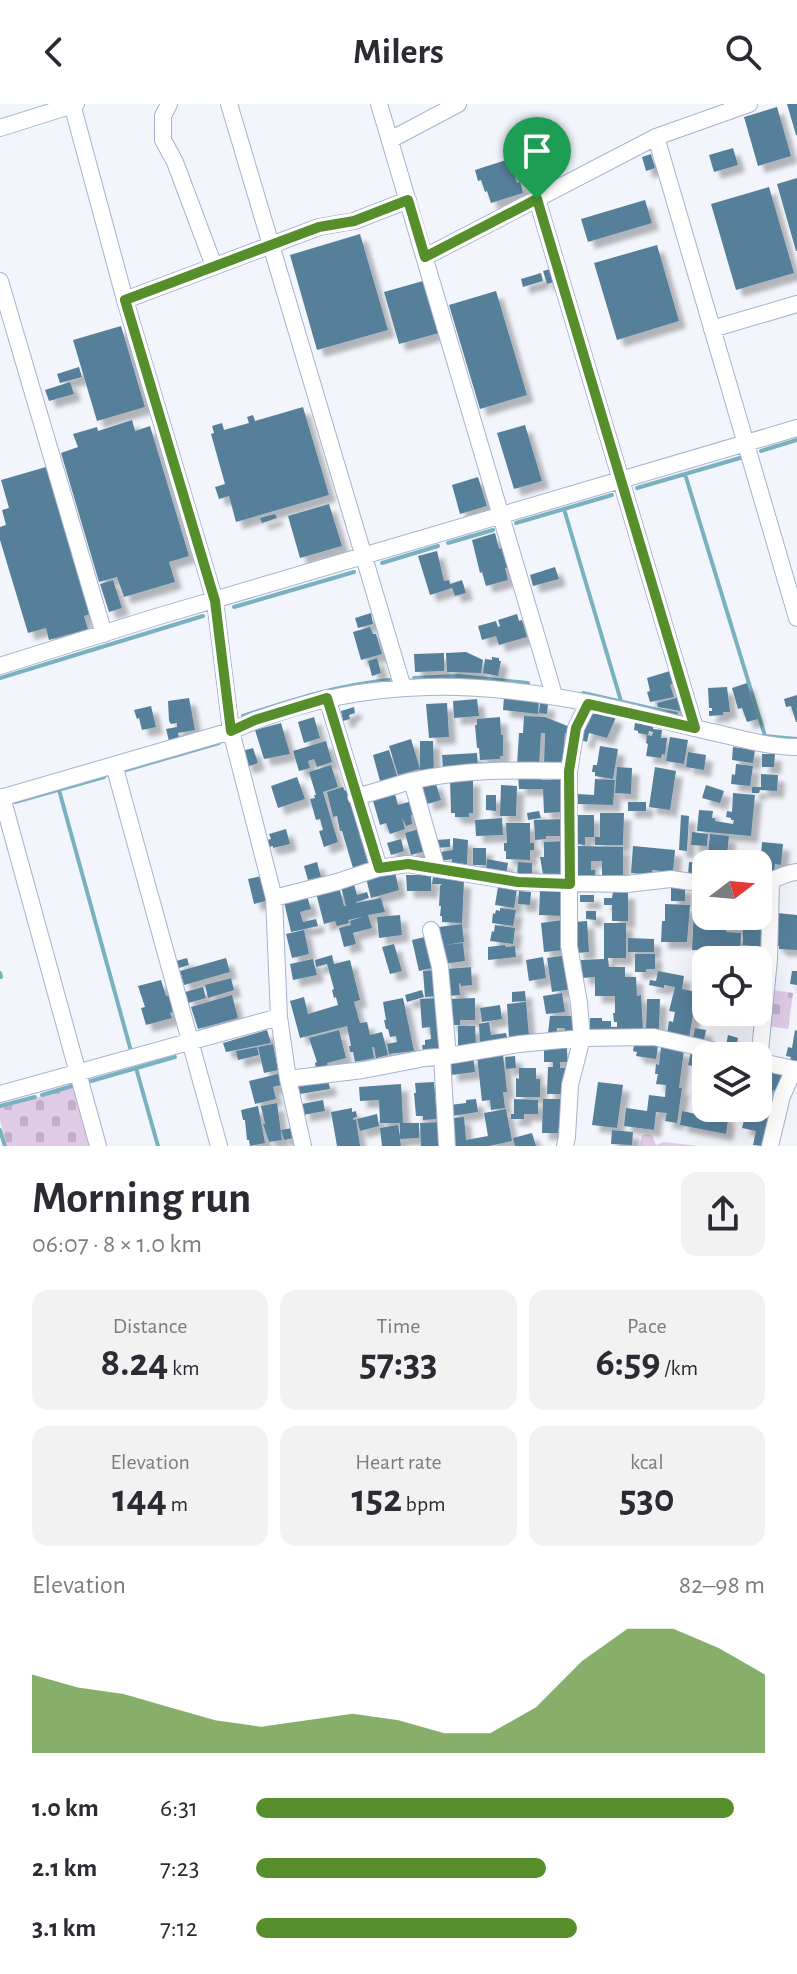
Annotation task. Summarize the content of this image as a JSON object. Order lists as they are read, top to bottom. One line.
{"north":"right","page":{"header":"Milers","heading":["Morning run","06:07 · 8 × 1.0 km"],"stats":[["Distance","8.24 km"],["Time","57:33"],["Pace","6:59 /km"],["Elevation","144 m"],["Heart rate","152 bpm"],["kcal","530"]],"chart":["Elevation","82–98 m"],"list":[{"name":"1.0 km","note":"6:31"},{"name":"2.1 km","note":"7:23"},{"name":"3.1 km","note":"7:12"}]}}
